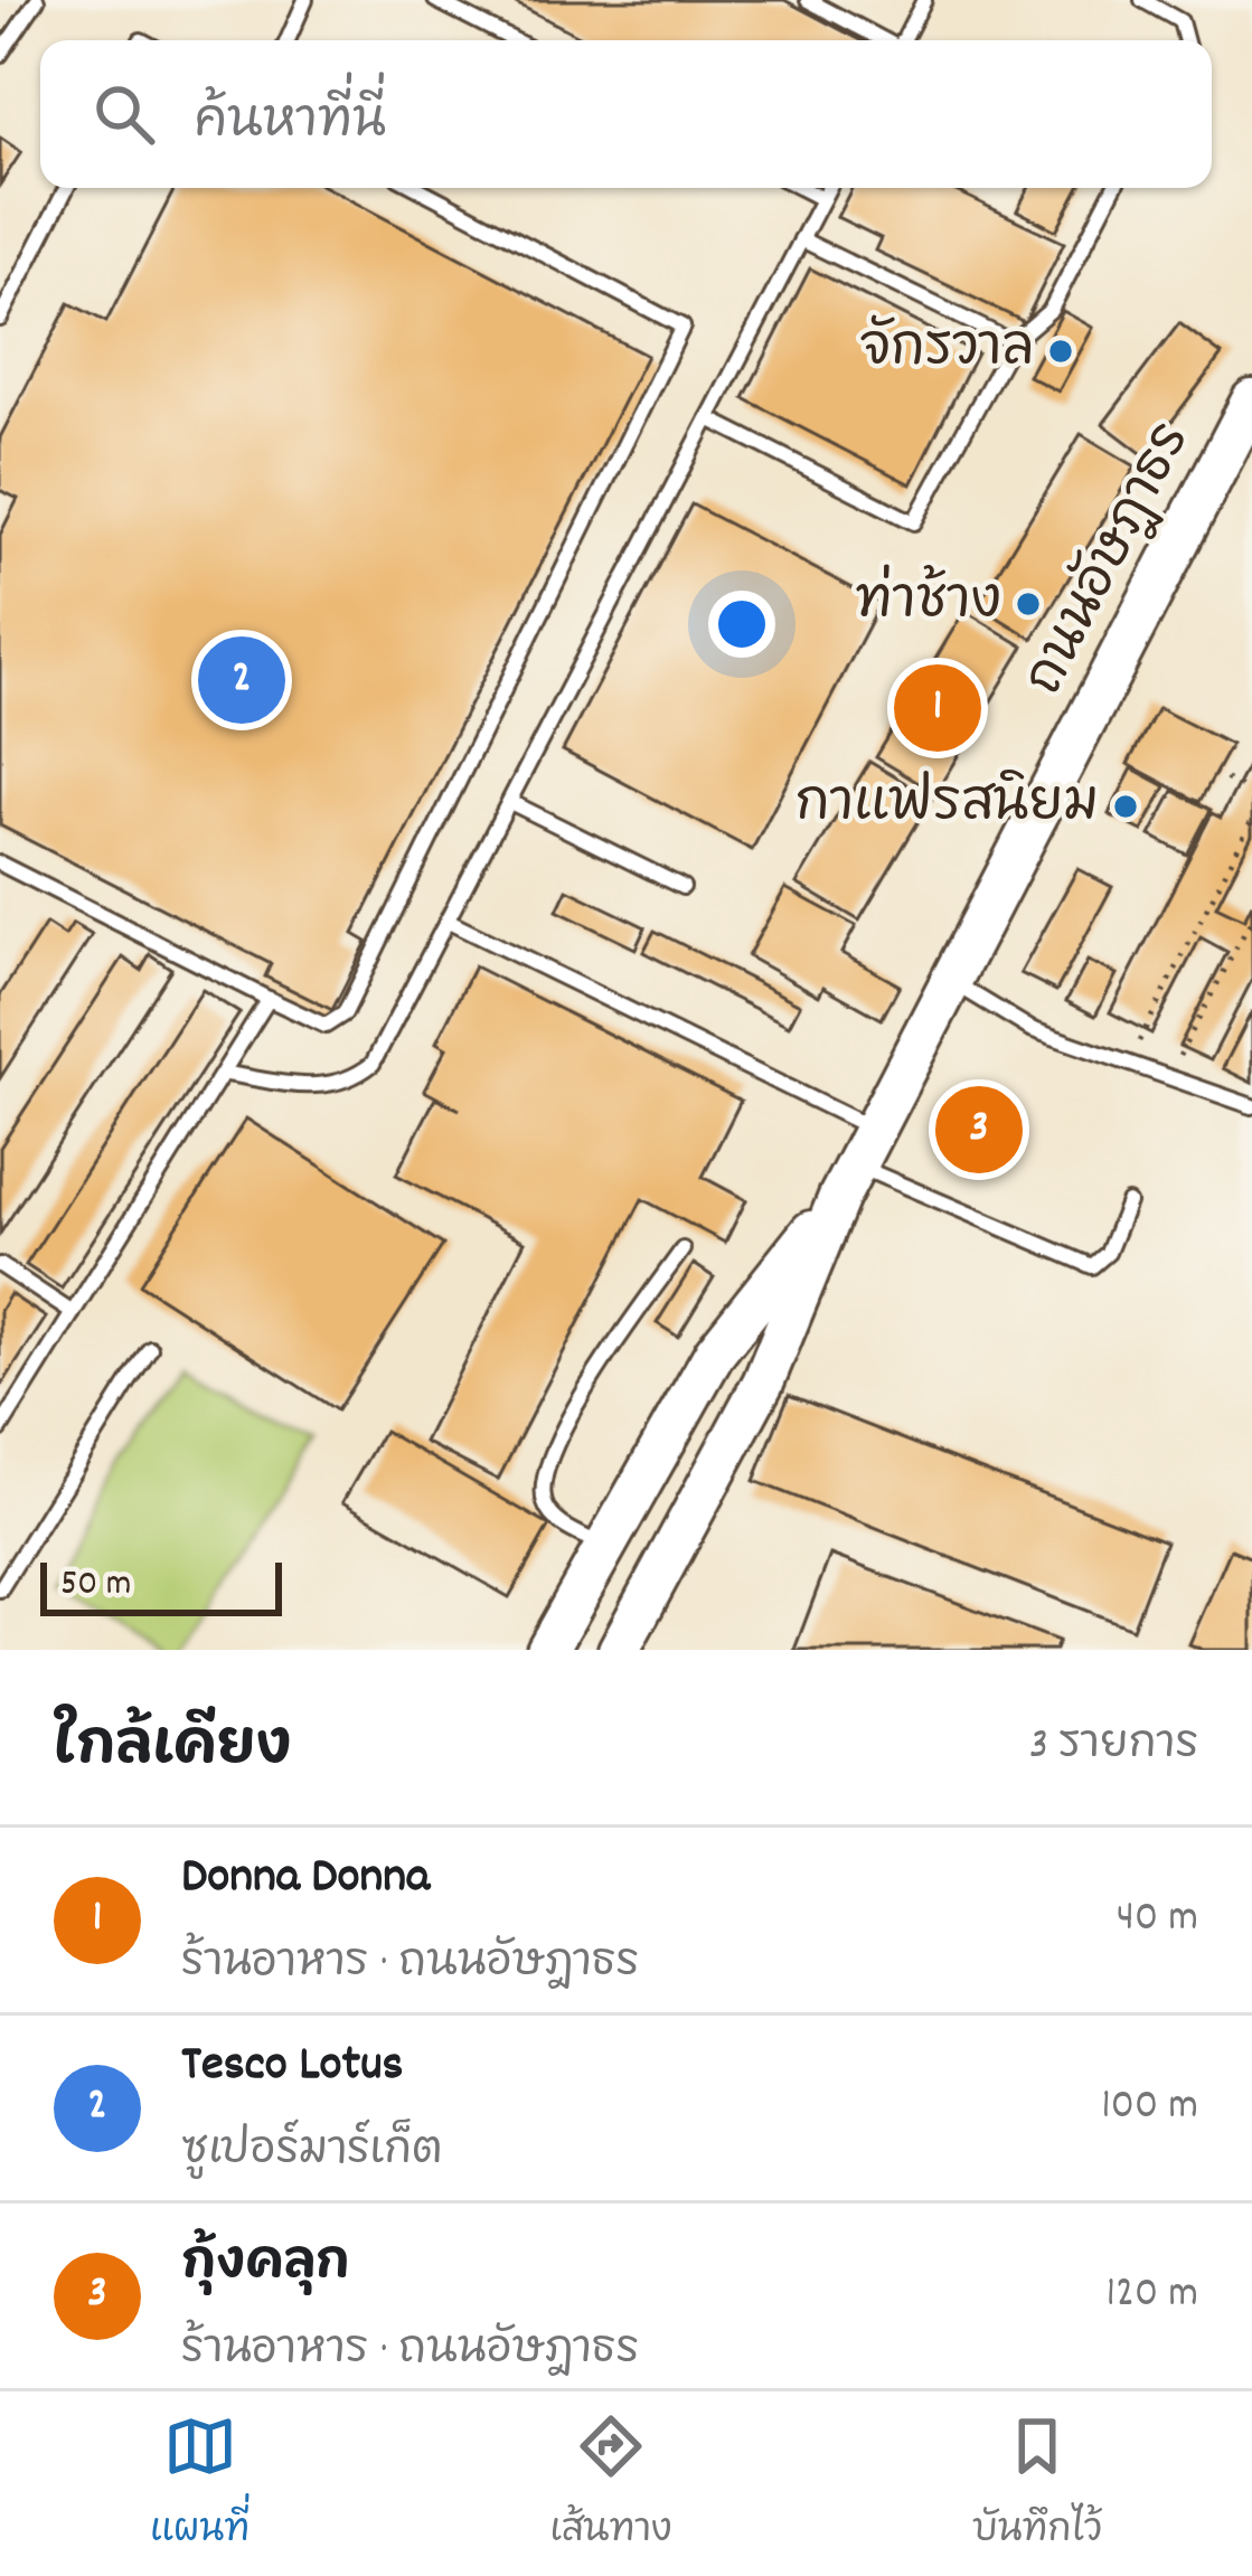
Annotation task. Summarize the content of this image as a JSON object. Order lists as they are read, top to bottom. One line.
{"streets":{"street":["ถนนอัษฎาธร"]},"places":["จักรวาล","ท่าช้าง","กาแฟรสนิยม"],"scale_bar":"50 m","page":{"search":"ค้นหาที่นี่","pins":["2","1","3"],"scale":"50 m","heading":["ใกล้เคียง","3 รายการ"],"list":[{"mark":"1","name":"Donna Donna","note":"ร้านอาหาร · ถนนอัษฎาธร","value":"40 m"},{"mark":"2","name":"Tesco Lotus","note":"ซูเปอร์มาร์เก็ต","value":"100 m"},{"mark":"3","name":"กุ้งคลุก","note":"ร้านอาหาร · ถนนอัษฎาธร","value":"120 m"}],"nav":["แผนที่","เส้นทาง","บันทึกไว้"]}}
